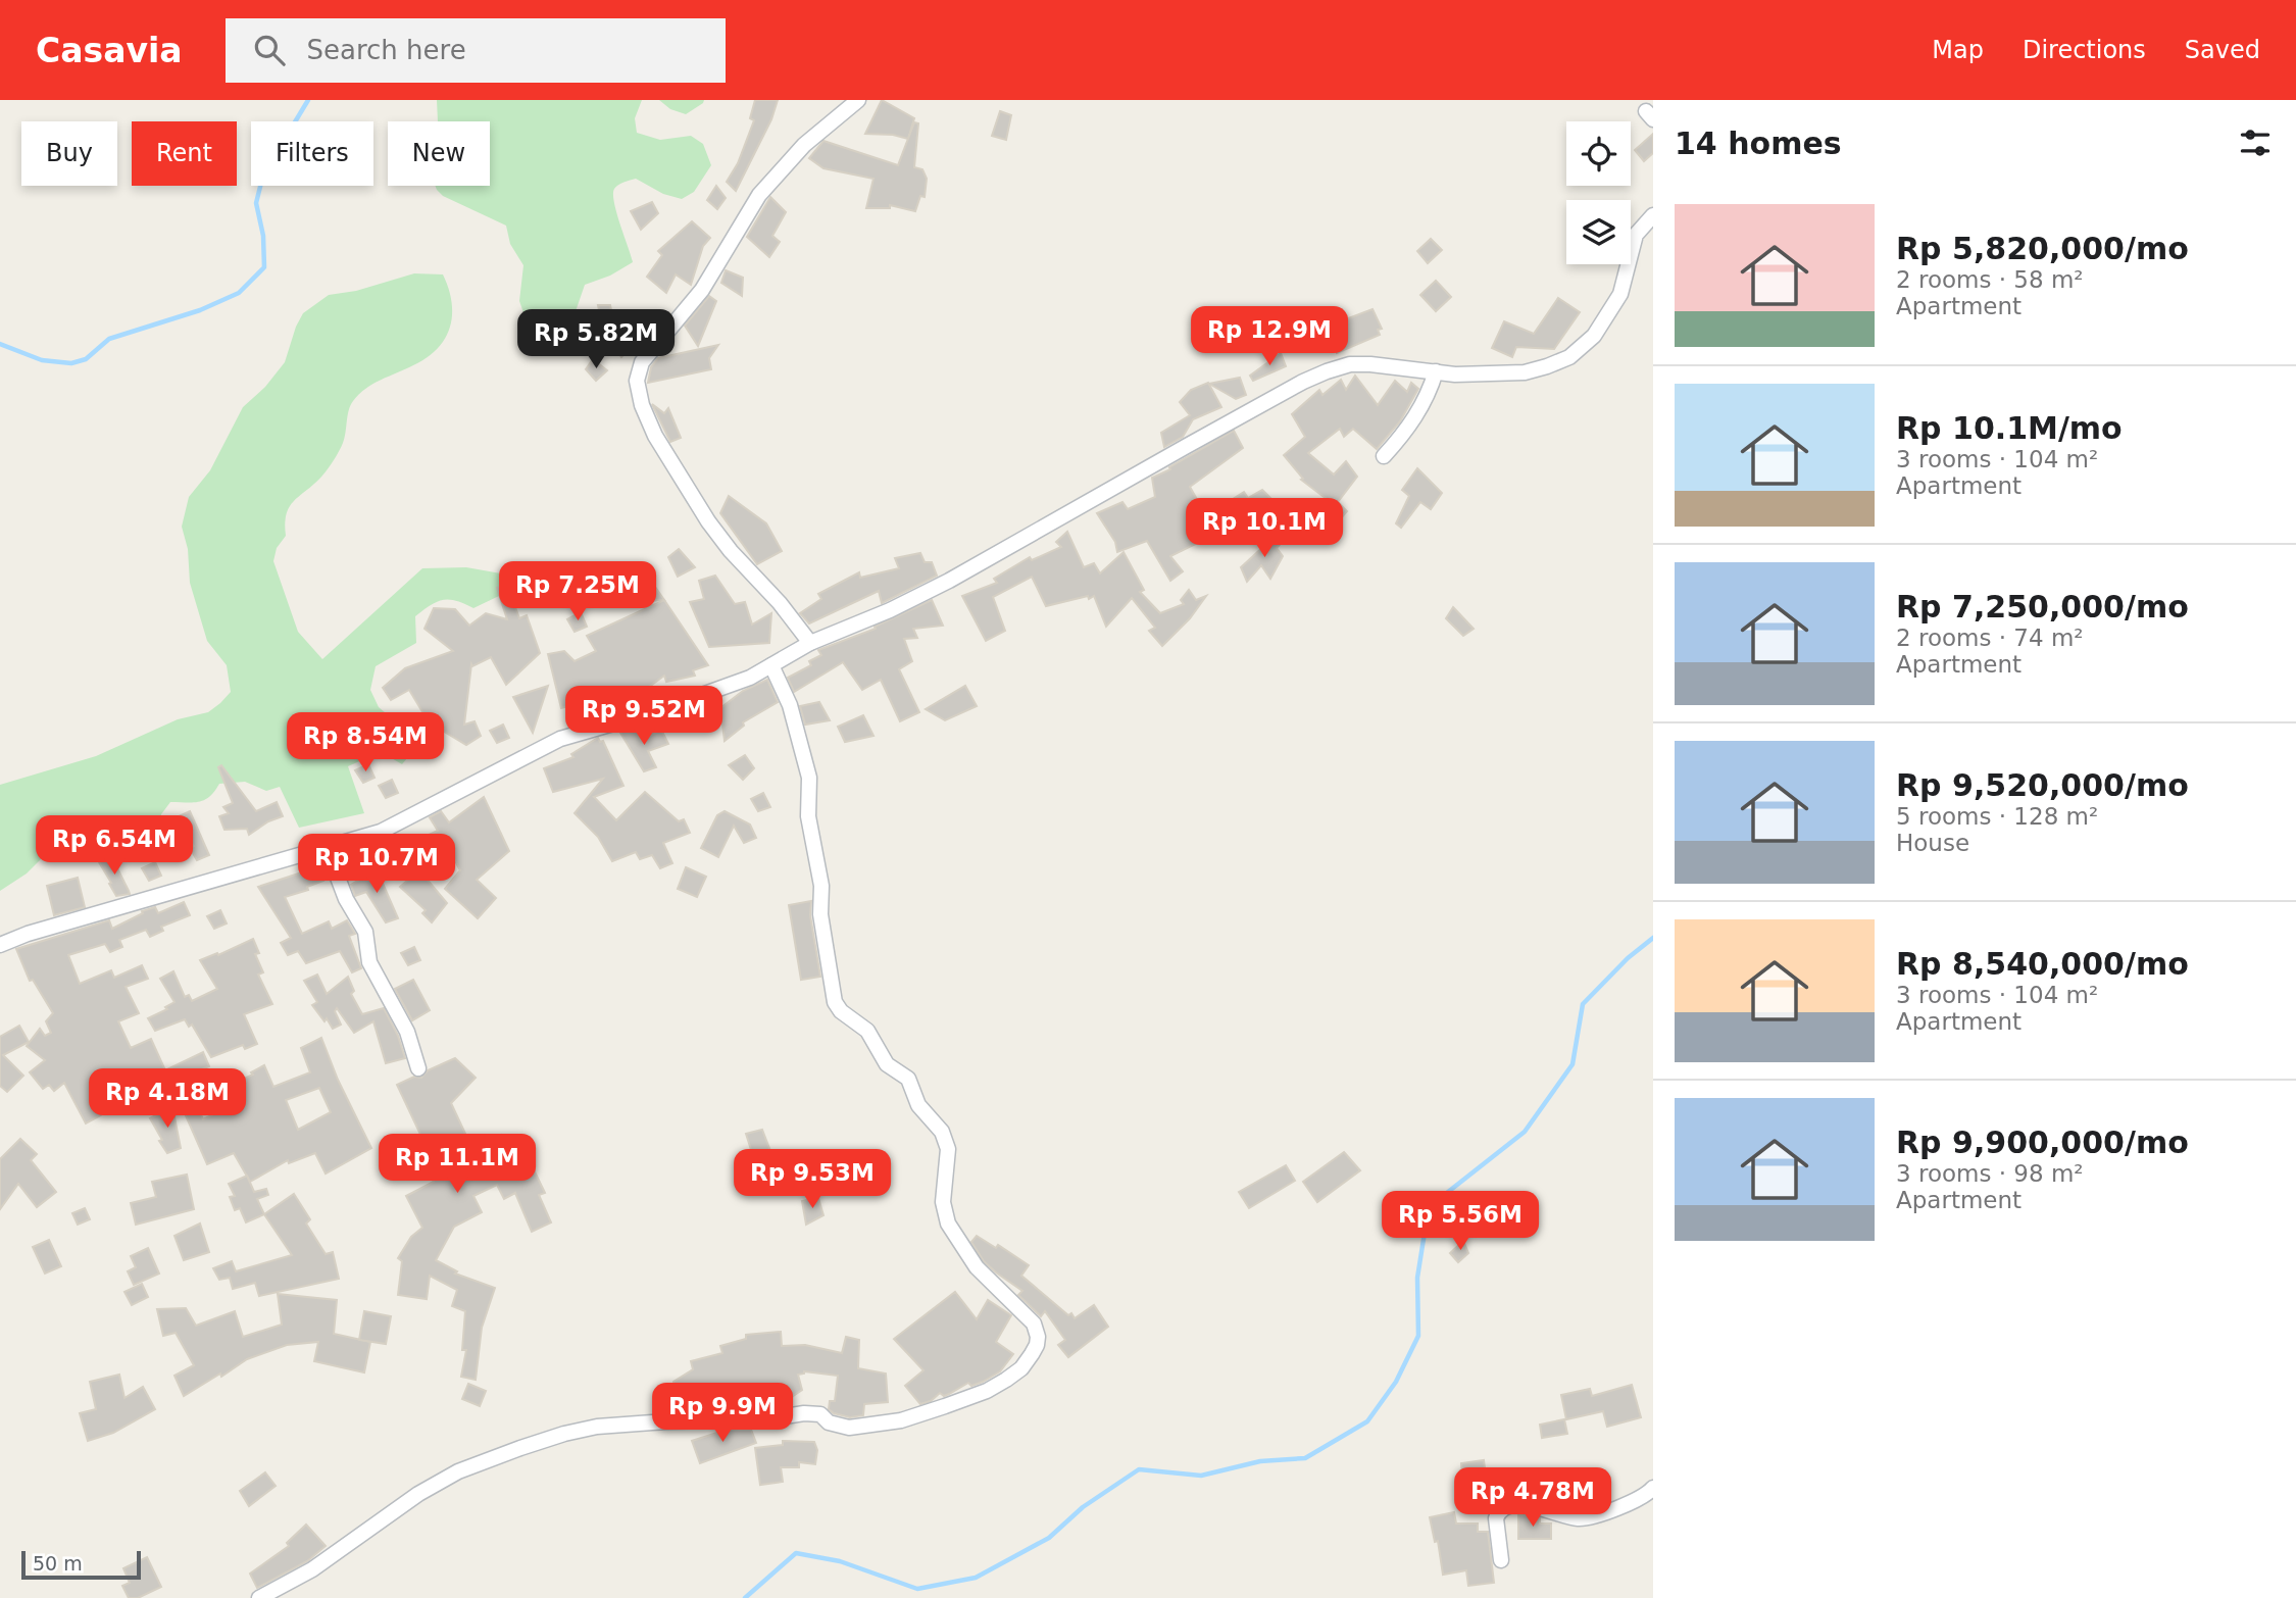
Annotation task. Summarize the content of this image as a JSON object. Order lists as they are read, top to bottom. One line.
{"scale_bar":"50 m","page":{"header":"Casavia","search":"Search here","nav":["Map","Directions","Saved"],"heading":"14 homes","chip":["Buy","Rent","Filters","New"],"list":[{"name":"Rp 5,820,000/mo","note":"2 rooms · 58 m² · Apartment"},{"name":"Rp 10.1M/mo","note":"3 rooms · 104 m² · Apartment"},{"name":"Rp 7,250,000/mo","note":"2 rooms · 74 m² · Apartment"},{"name":"Rp 9,520,000/mo","note":"5 rooms · 128 m² · House"},{"name":"Rp 8,540,000/mo","note":"3 rooms · 104 m² · Apartment"},{"name":"Rp 9,900,000/mo","note":"3 rooms · 98 m² · Apartment"}],"price":["Rp 12.9M","Rp 5.82M","Rp 10.1M","Rp 7.25M","Rp 9.52M","Rp 8.54M","Rp 6.54M","Rp 10.7M","Rp 4.18M","Rp 11.1M","Rp 9.53M","Rp 5.56M","Rp 9.9M","Rp 4.78M"],"scale":"50 m"}}
